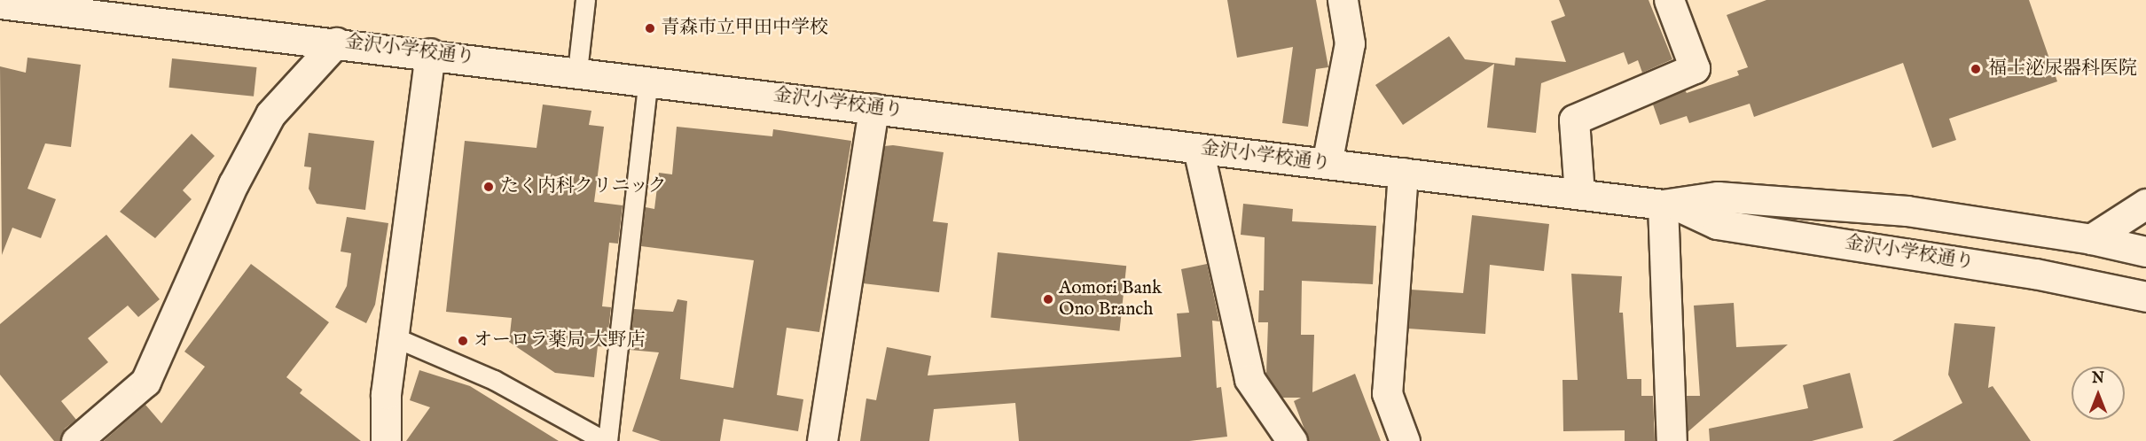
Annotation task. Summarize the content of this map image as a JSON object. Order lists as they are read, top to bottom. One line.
{"streets":{"street":["金沢小学校通り"]},"places":["青森市立甲田中学校","福士泌尿器科医院","たく内科クリニック","Aomori Bank Ono Branch","オーロラ薬局 大野店"],"north":"top"}
